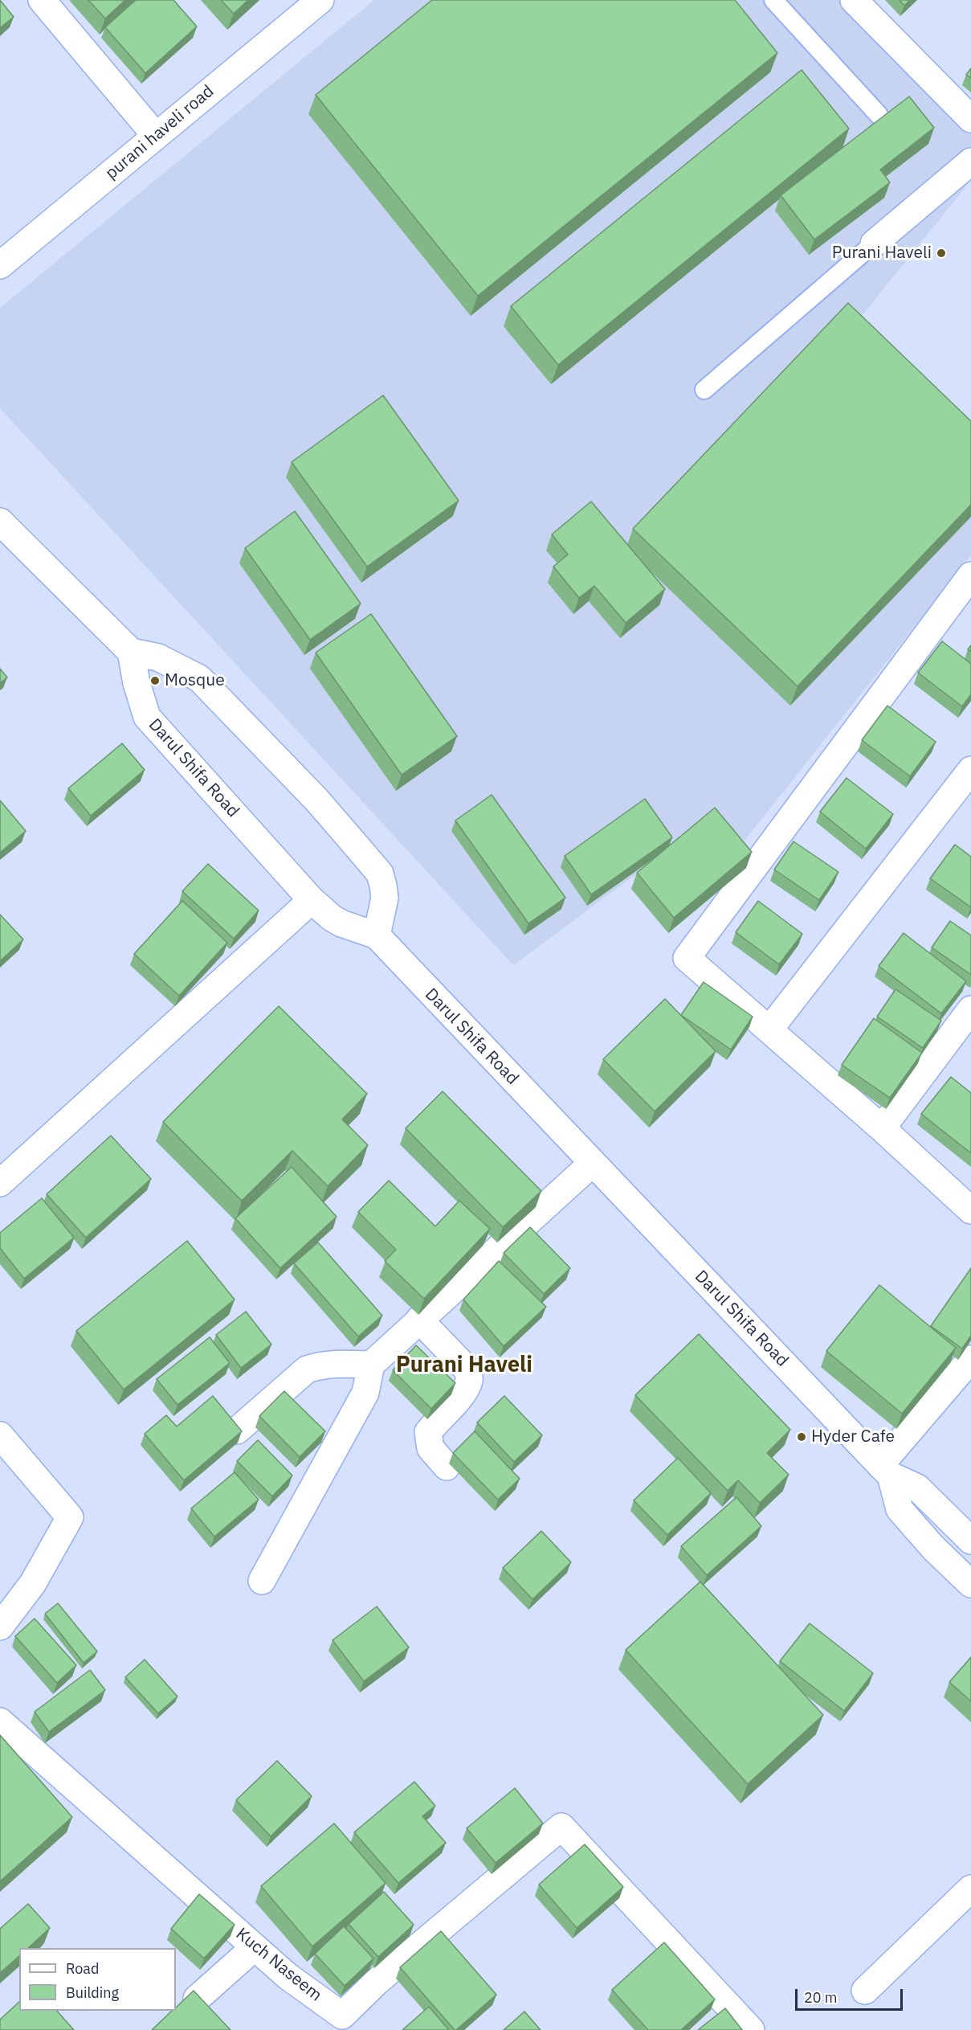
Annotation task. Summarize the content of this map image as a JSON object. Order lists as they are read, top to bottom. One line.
{"streets":{"street":["purani haveli road","Darul Shifa Road","Kuch Naseem"]},"districts":["Purani Haveli"],"places":["Purani Haveli","Mosque","Hyder Cafe"],"legend":["Road","Building"],"scale_bar":"20 m"}
